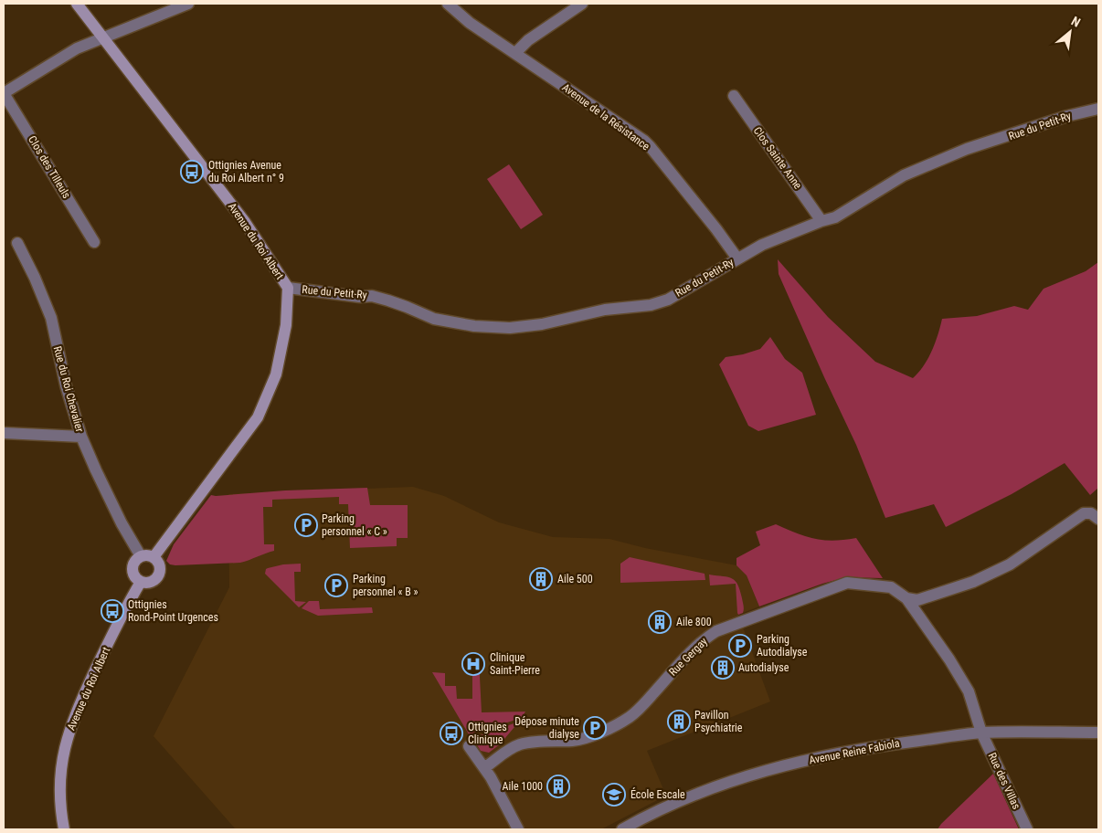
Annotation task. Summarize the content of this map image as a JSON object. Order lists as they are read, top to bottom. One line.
{"streets":{"main road":["Avenue du Roi Albert"],"street":["Avenue de la Résistance","Rue du Petit-Ry","Clos Sainte Anne","Clos des Tilleuls","Rue du Roi Chevalier","Rue Gergay","Avenue Reine Fabiola","Rue des Villas"]},"crossings":[["Avenue de la Résistance","Rue du Petit-Ry"],["Rue du Petit-Ry","Clos Sainte Anne"],["Rue du Petit-Ry","Avenue du Roi Albert"],["Avenue du Roi Albert","Rue du Roi Chevalier"],["Rue Gergay","Rue des Villas"],["Avenue Reine Fabiola","Rue des Villas"]],"places":{"bus stop":["Ottignies Avenue du Roi Albert n° 9","Ottignies Rond-Point Urgences","Ottignies Clinique"],"parking":["Parking personnel « C »","Parking personnel « B »","Parking Autodialyse","Dépose minute dialyse"],"building":["Aile 500","Aile 800","Autodialyse","Pavillon Psychiatrie","Aile 1000"],"hospital":["Clinique Saint-Pierre"],"school or university":["École Escale"]},"north":"top right"}
